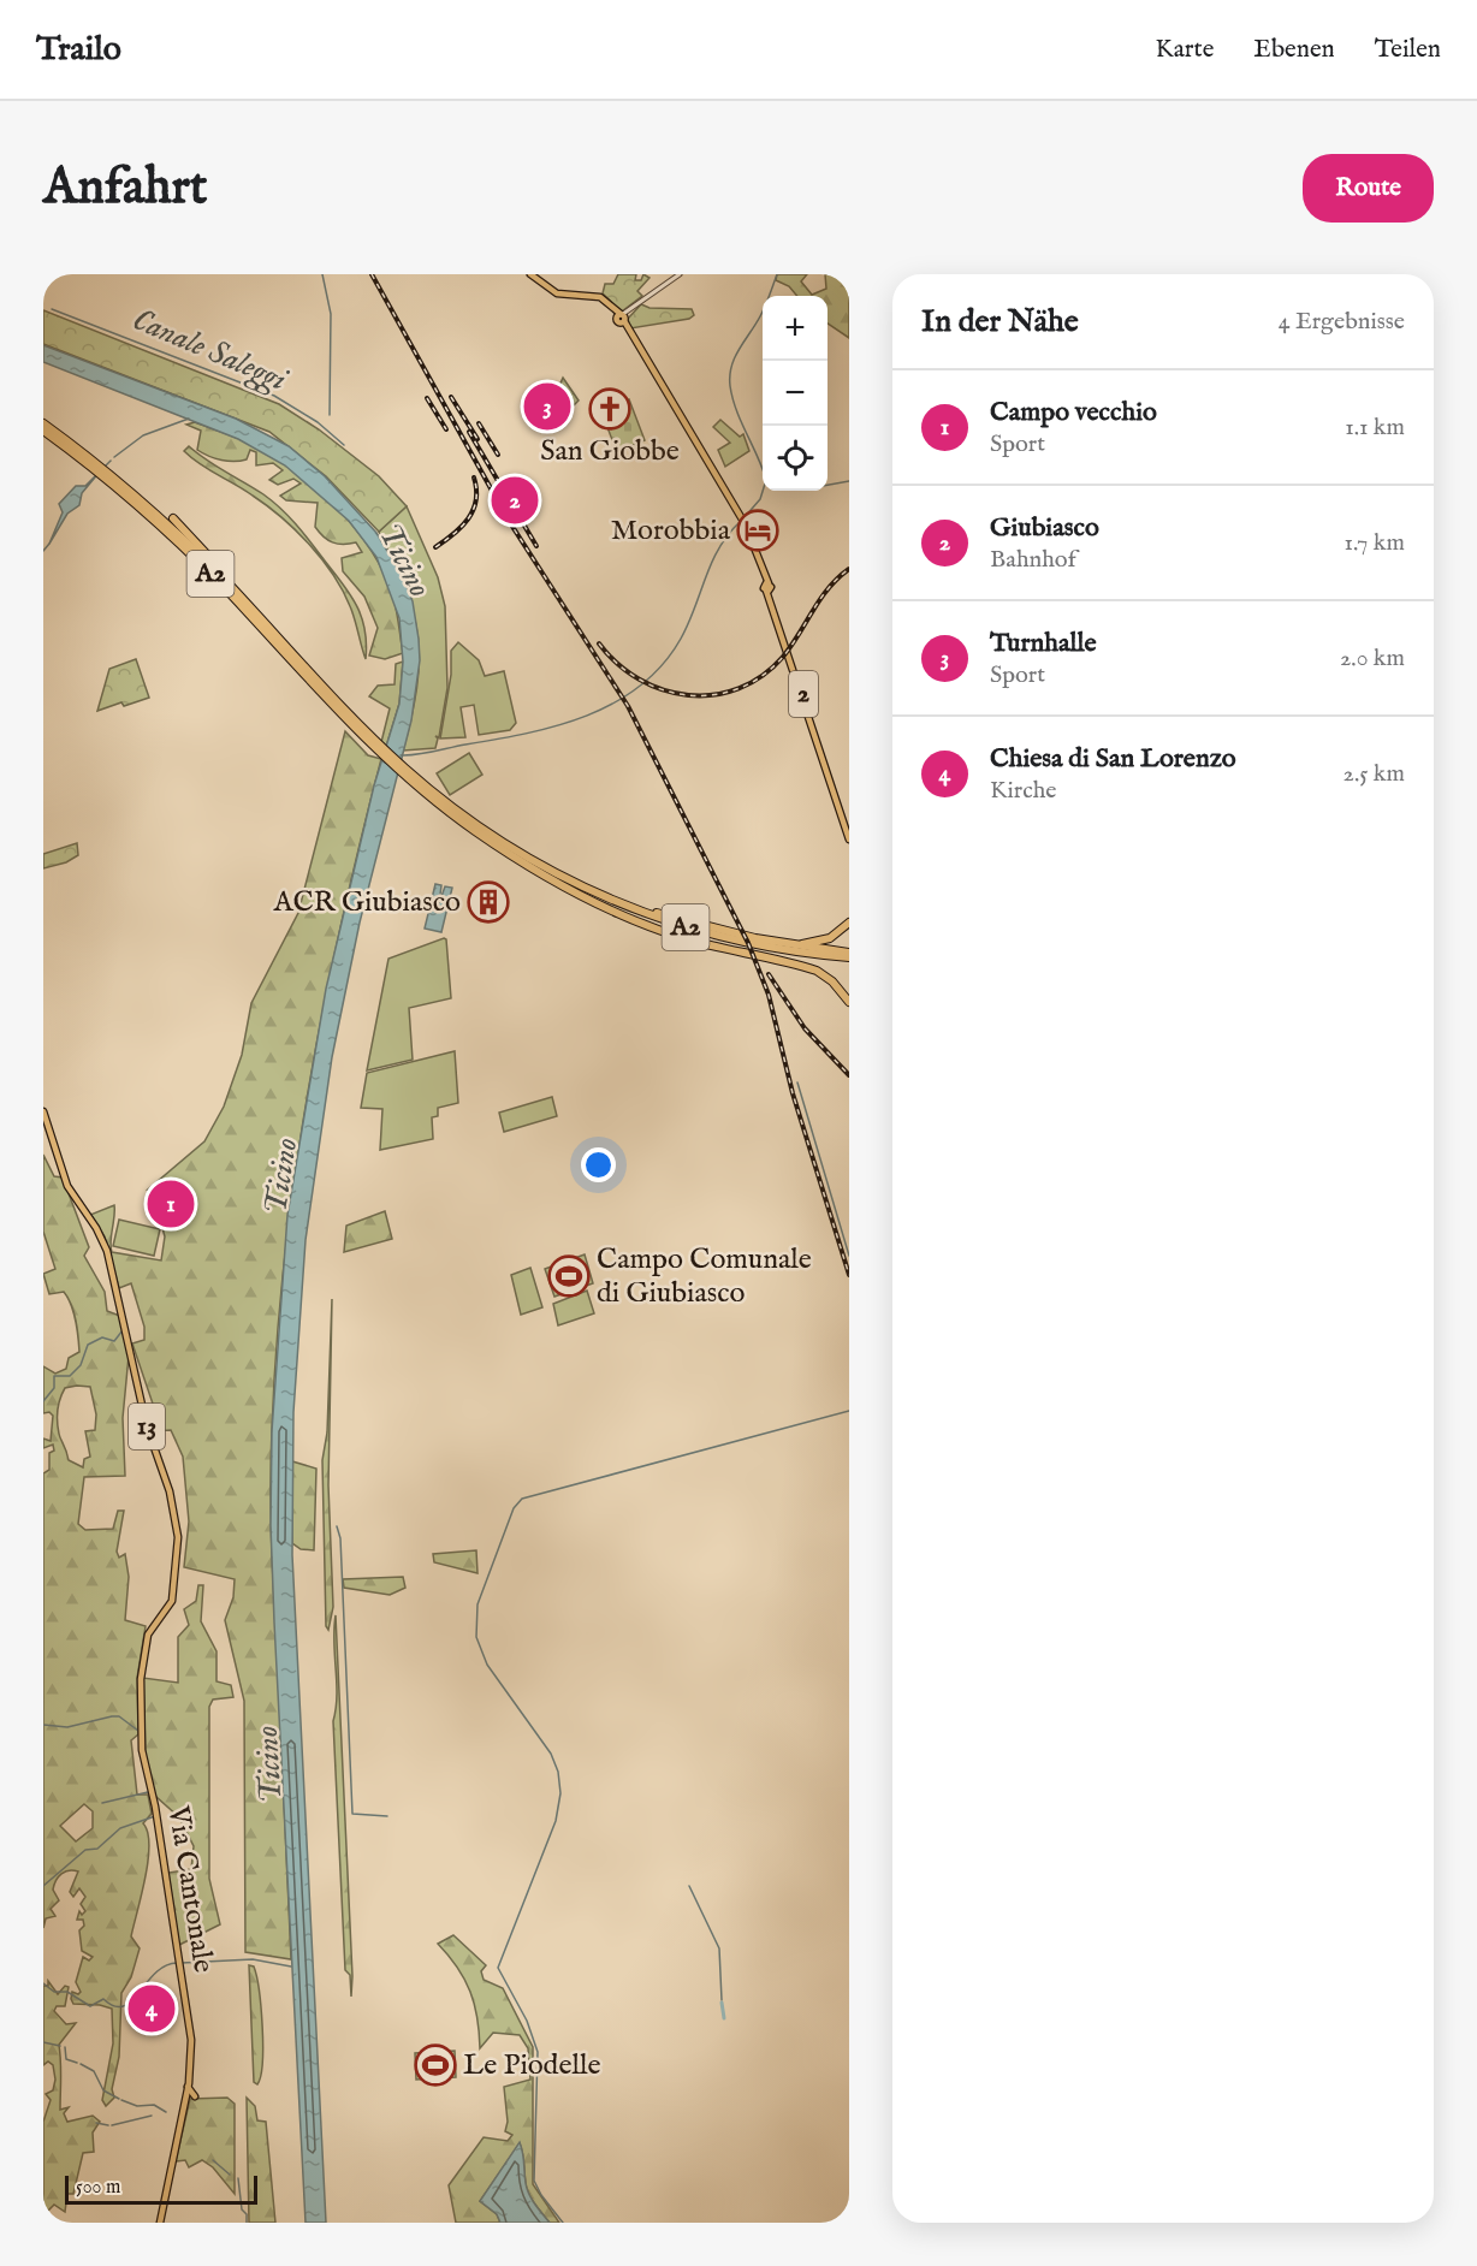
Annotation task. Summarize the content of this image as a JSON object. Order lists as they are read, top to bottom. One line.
{"streets":{"highway":["A2"],"main road":["2","13","Via Cantonale"]},"water":["Canale Saleggi","Ticino"],"places":{"church":["San Giobbe"],"hotel":["Morobbia"],"building":["ACR Giubiasco"],"sports":["Campo Comunale di Giubiasco","Le Piodelle"]},"scale_bar":"500 m","page":{"header":"Trailo","nav":["Karte","Ebenen","Teilen"],"buttons":"Route","title":"Anfahrt","heading":["In der Nähe","4 Ergebnisse"],"map_buttons":["+","−"],"list":[{"mark":"1","name":"Campo vecchio","note":"Sport","value":"1.1 km"},{"mark":"2","name":"Giubiasco","note":"Bahnhof","value":"1.7 km"},{"mark":"3","name":"Turnhalle","note":"Sport","value":"2.0 km"},{"mark":"4","name":"Chiesa di San Lorenzo","note":"Kirche","value":"2.5 km"}],"pins":["3","2","1","4"],"scale":"500 m"}}
